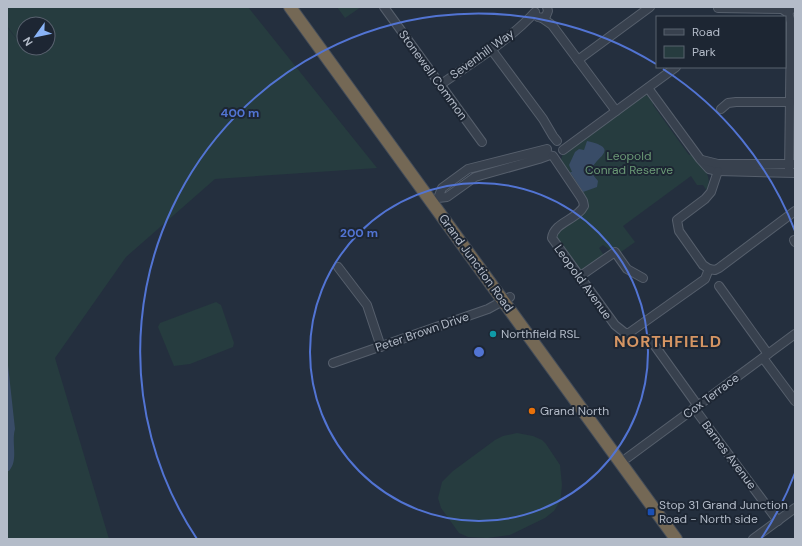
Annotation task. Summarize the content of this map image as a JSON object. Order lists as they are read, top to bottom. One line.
{"streets":{"highway":["Grand Junction Road"],"street":["Sevenhill Way","Stonewell Common","Leopold Avenue","Peter Brown Drive","Cox Terrace","Barnes Avenue"]},"crossings":[["Sevenhill Way","Stonewell Common"],["Sevenhill Way","Leopold Avenue"],["Grand Junction Road","Peter Brown Drive"],["Grand Junction Road","Cox Terrace"],["Cox Terrace","Barnes Avenue"]],"districts":["NORTHFIELD"],"parks":["Leopold Conrad Reserve"],"places":{"other":["Northfield RSL","Grand North"],"transit":["Stop 31 Grand Junction Road - North side"]},"legend":["Road","Park"],"north":"bottom left","rings":["400 m","200 m"]}
